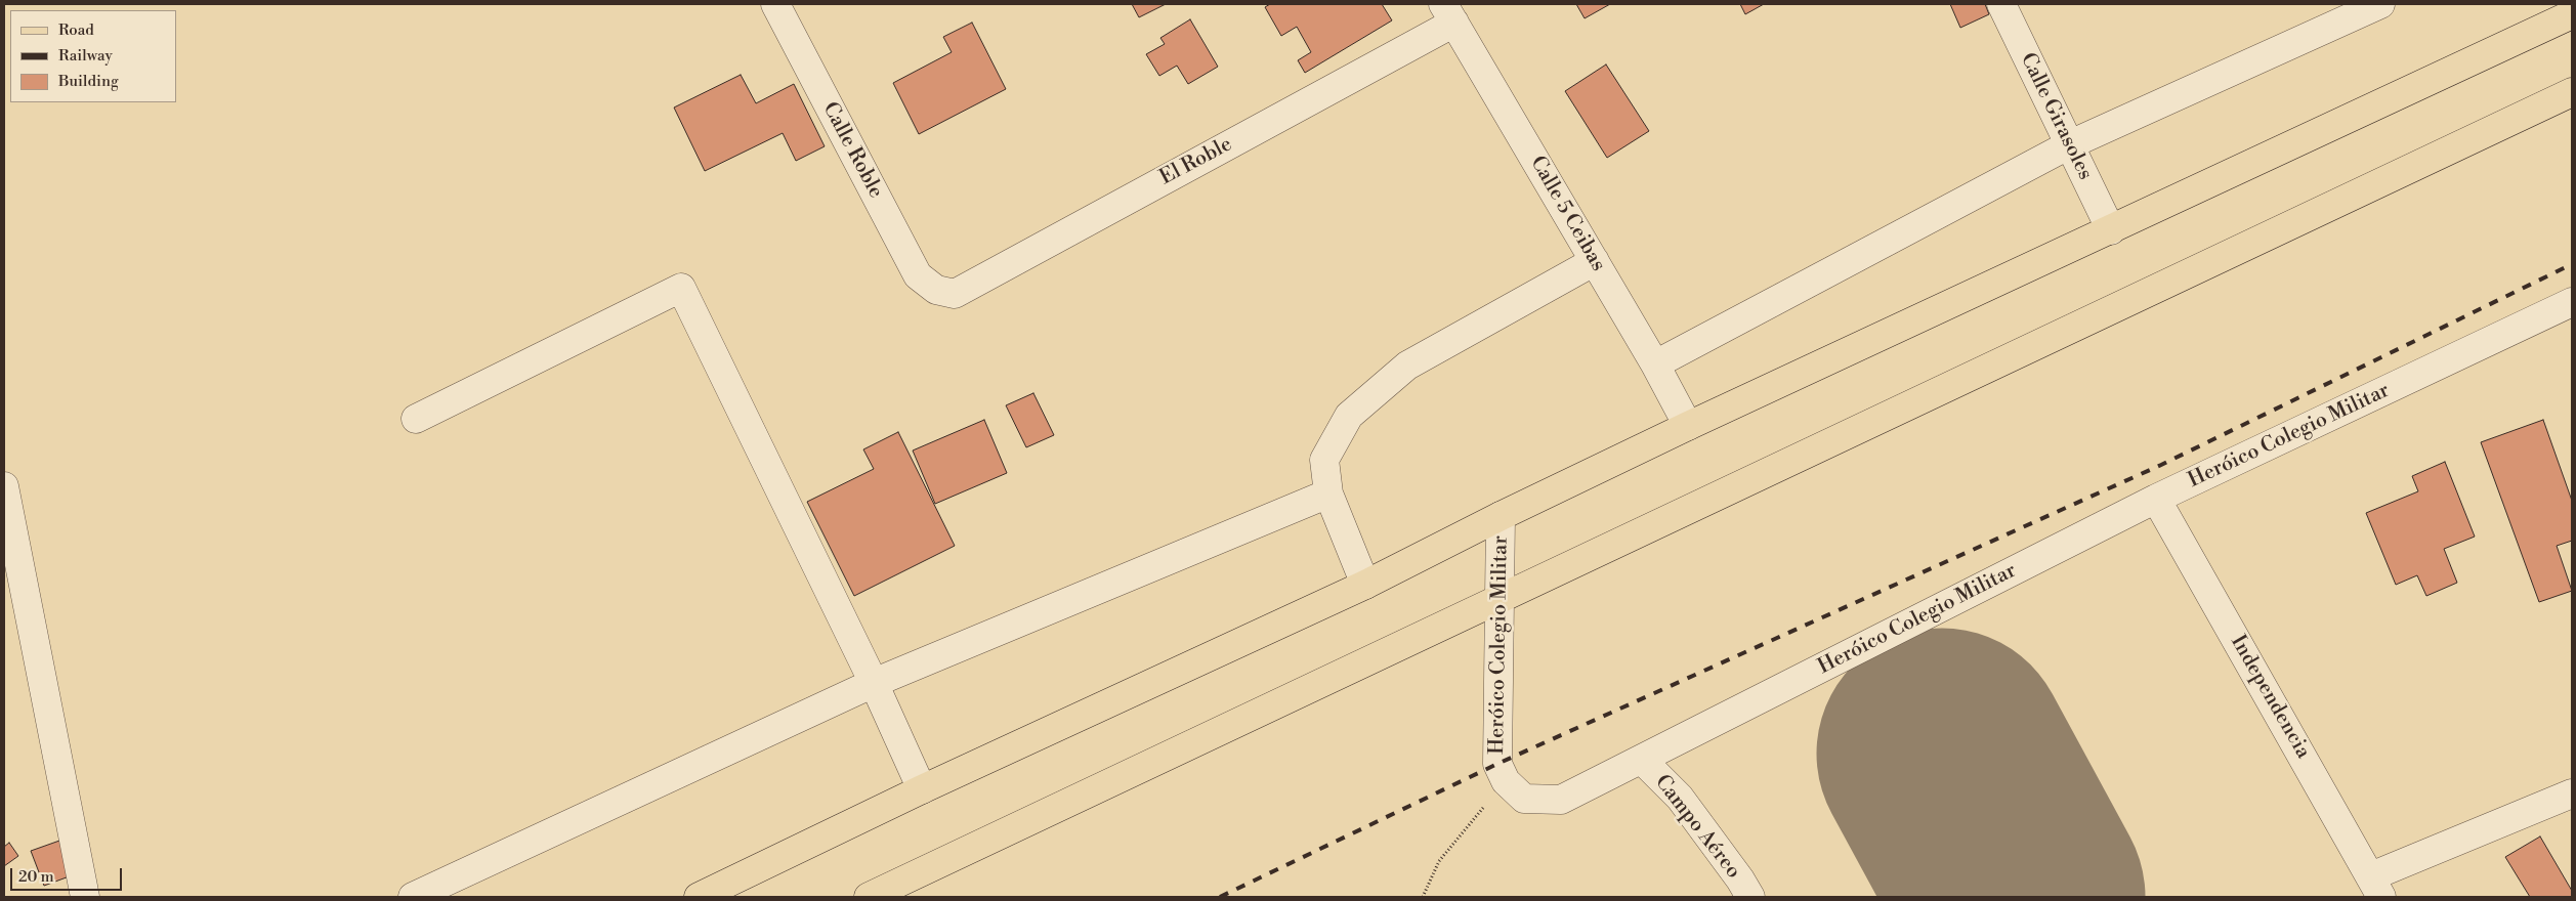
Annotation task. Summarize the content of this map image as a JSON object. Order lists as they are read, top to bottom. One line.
{"streets":{"street":["Calle Girasoles","Calle Roble","El Roble","Calle 5 Ceibas","Heróico Colegio Militar","Independencia","Campo Aéreo"]},"crossings":[["Calle Roble","El Roble"],["El Roble","Calle 5 Ceibas"],["Heróico Colegio Militar","Independencia"],["Heróico Colegio Militar","Campo Aéreo"]],"legend":["Road","Railway","Building"],"scale_bar":"20 m"}
